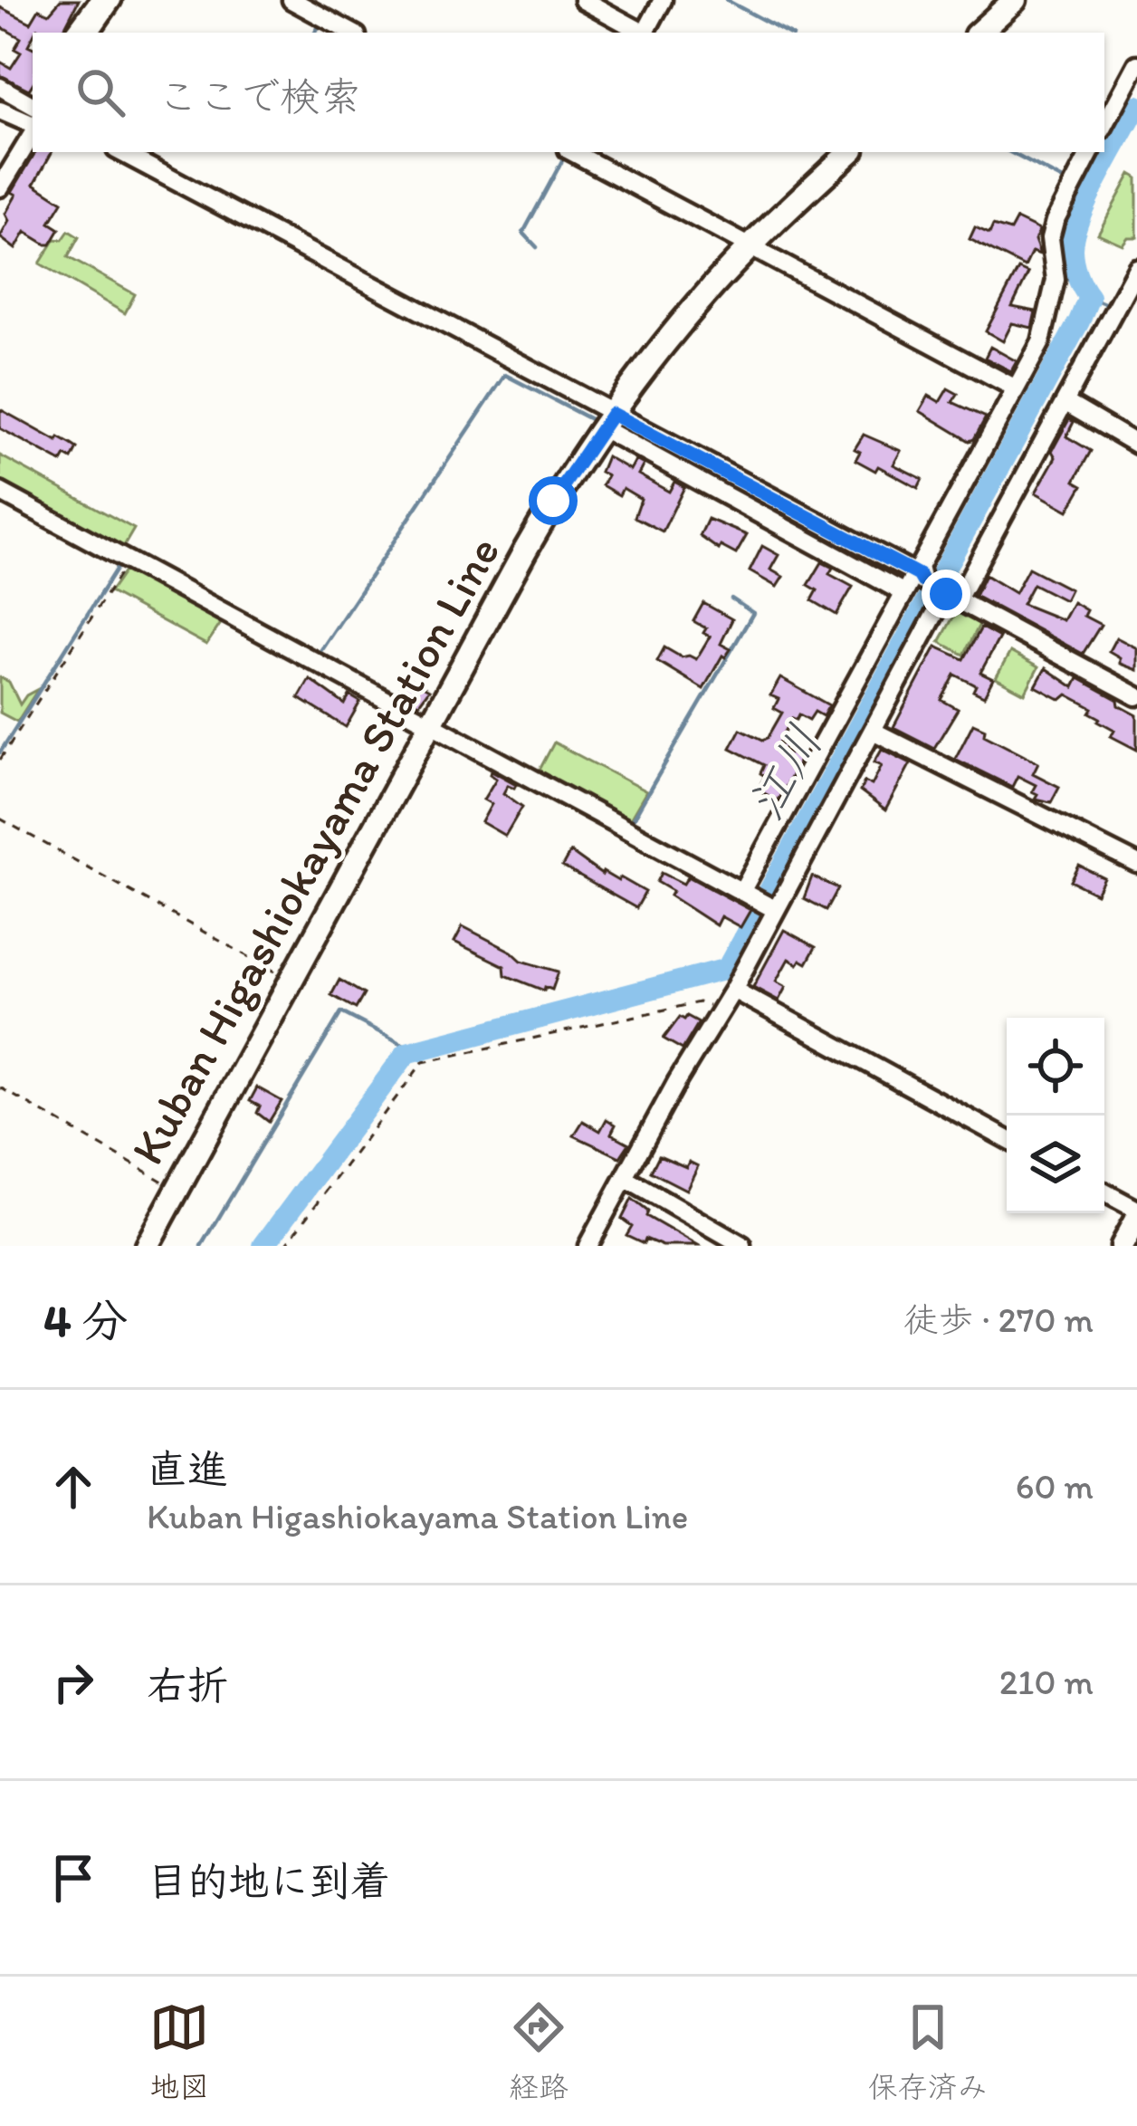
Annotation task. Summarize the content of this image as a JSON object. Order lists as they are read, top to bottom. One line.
{"streets":{"main road":["Kuban Higashiokayama Station Line"]},"water":["江川"],"page":{"search":"ここで検索","heading":["4 分","徒歩 · 270 m"],"list":[["直進","Kuban Higashiokayama Station Line","60 m"],["右折","210 m"],"目的地に到着"],"nav":["地図","経路","保存済み"]}}
